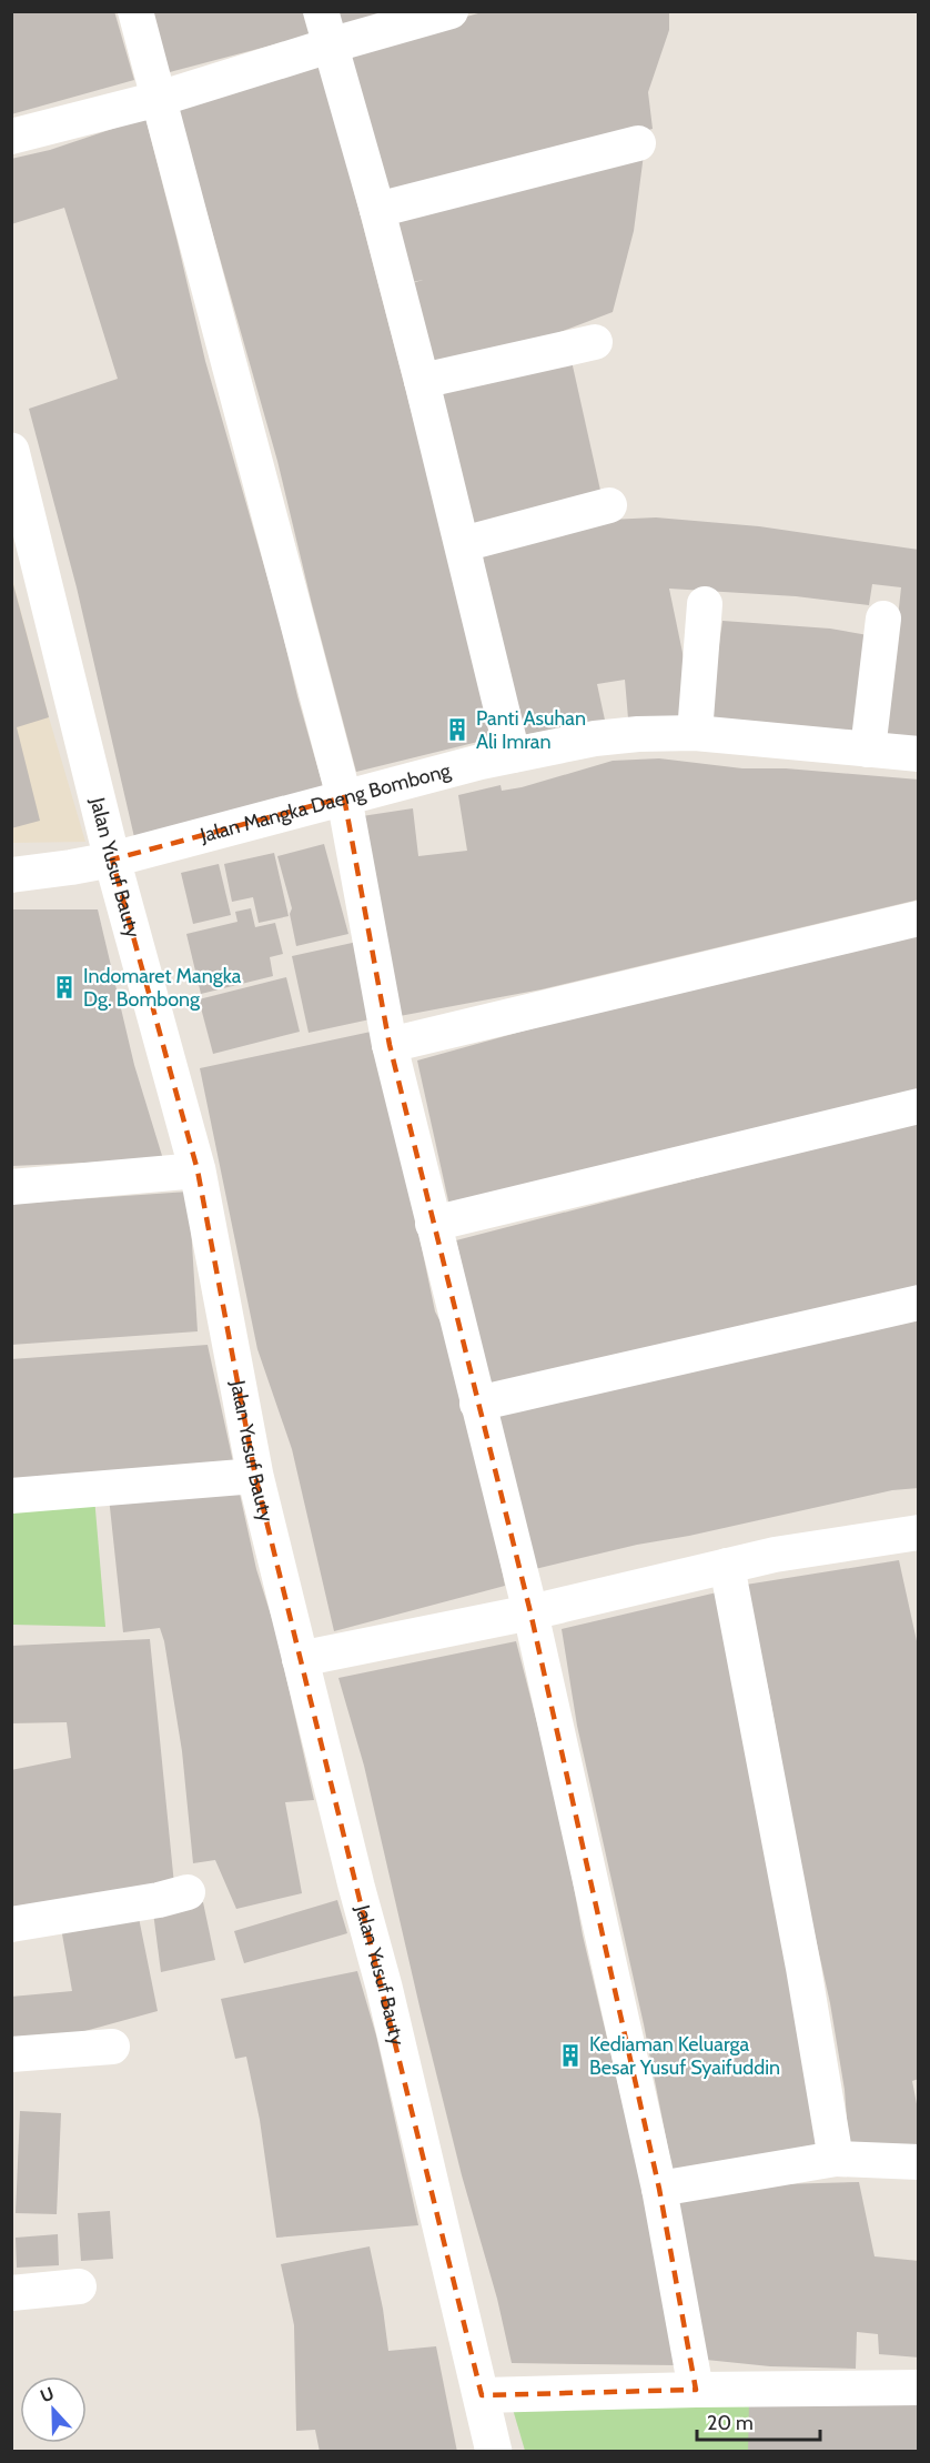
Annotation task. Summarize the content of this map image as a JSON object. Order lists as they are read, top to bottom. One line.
{"streets":{"street":["Jalan Mangka Daeng Bombong","Jalan Yusuf Bauty"]},"crossings":[["Jalan Mangka Daeng Bombong","Jalan Yusuf Bauty"]],"places":{"building":["Panti Asuhan Ali Imran","Indomaret Mangka Dg. Bombong","Kediaman Keluarga Besar Yusuf Syaifuddin"]},"scale_bar":"20 m","north":"top"}
